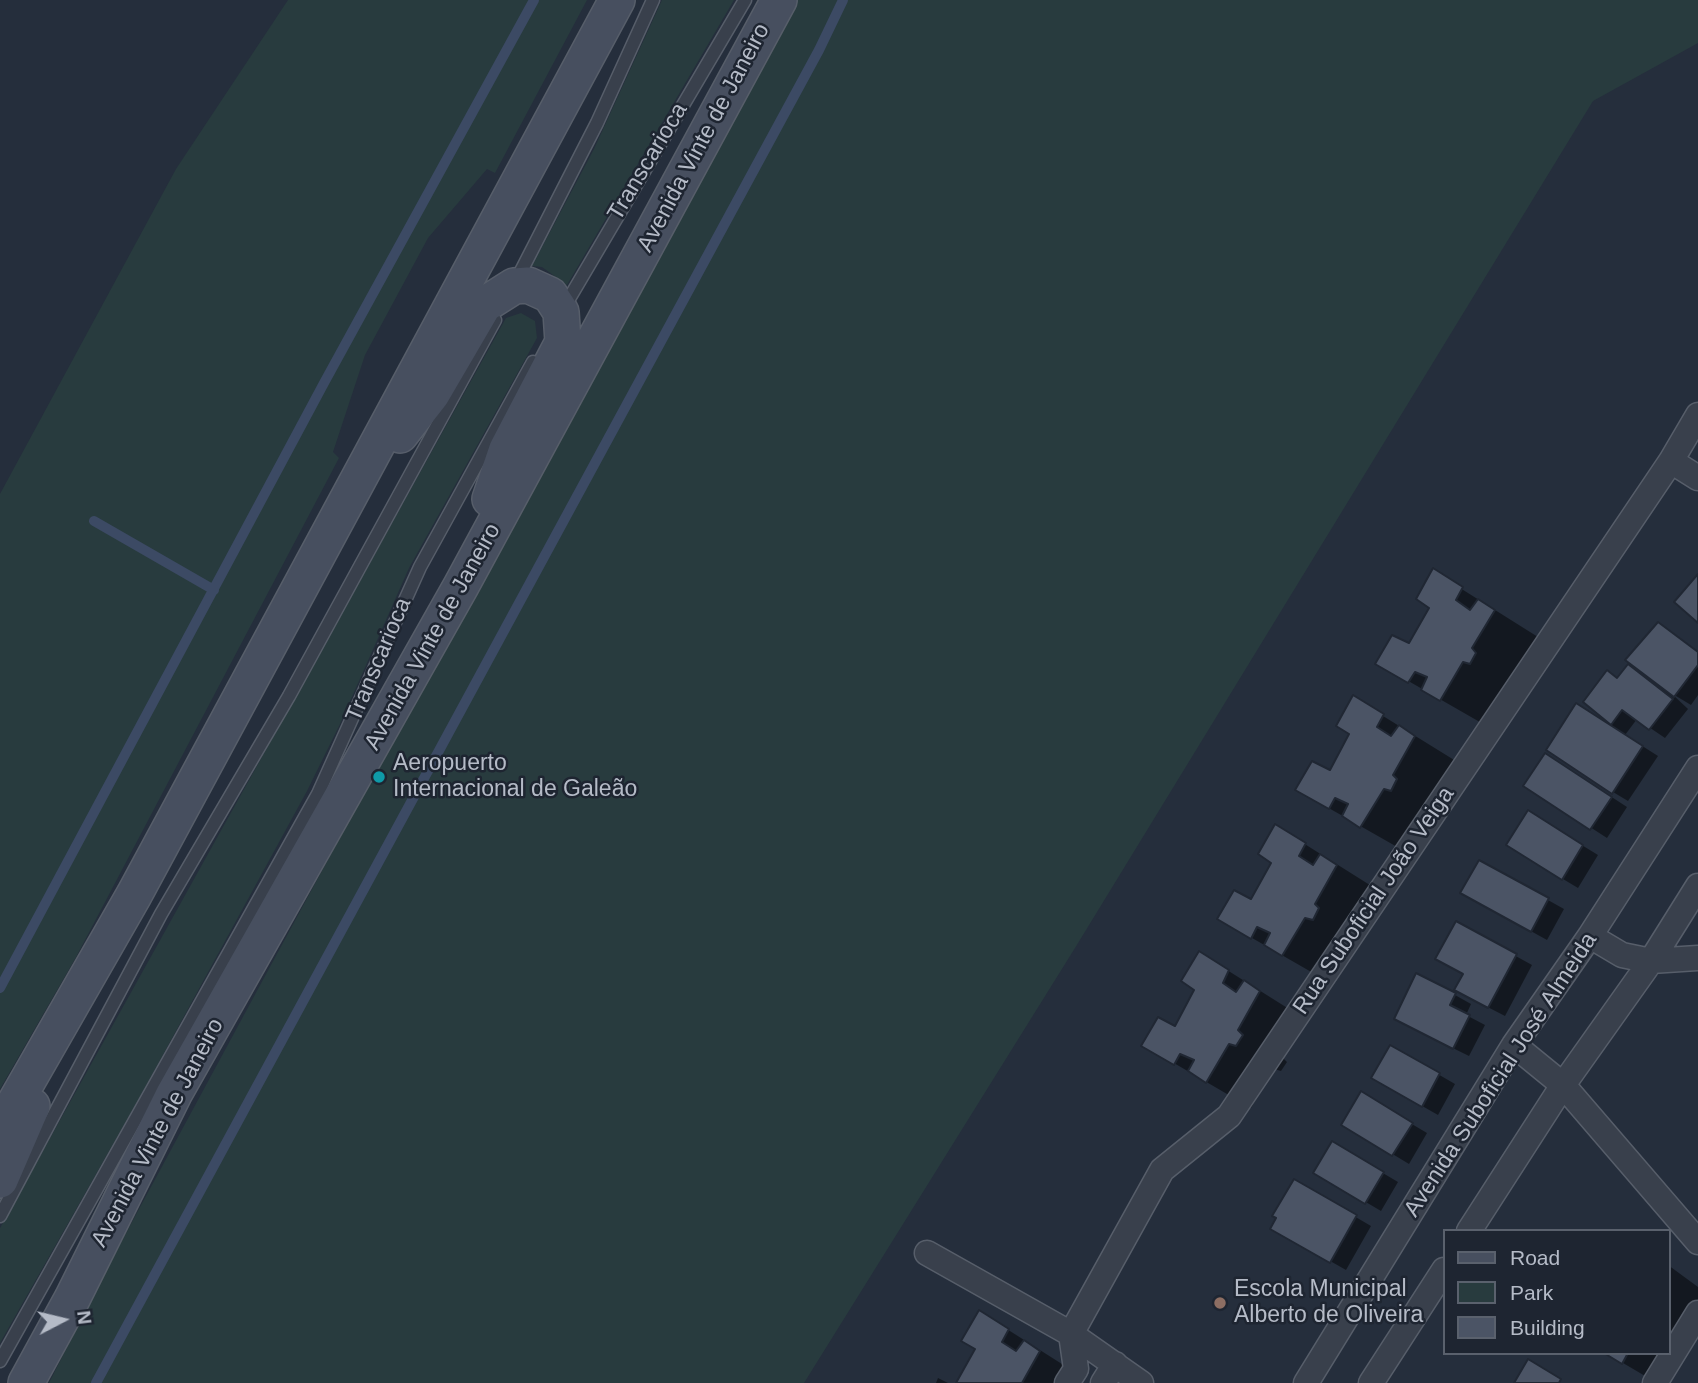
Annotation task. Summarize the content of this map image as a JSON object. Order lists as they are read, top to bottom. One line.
{"streets":{"street":["Avenida Vinte de Janeiro","Rua Suboficial João Veiga","Avenida Suboficial José Almeida"],"lane":["Transcarioca"]},"places":["Aeropuerto Internacional de Galeão","Escola Municipal Alberto de Oliveira"],"legend":["Road","Park","Building"],"north":"right"}
